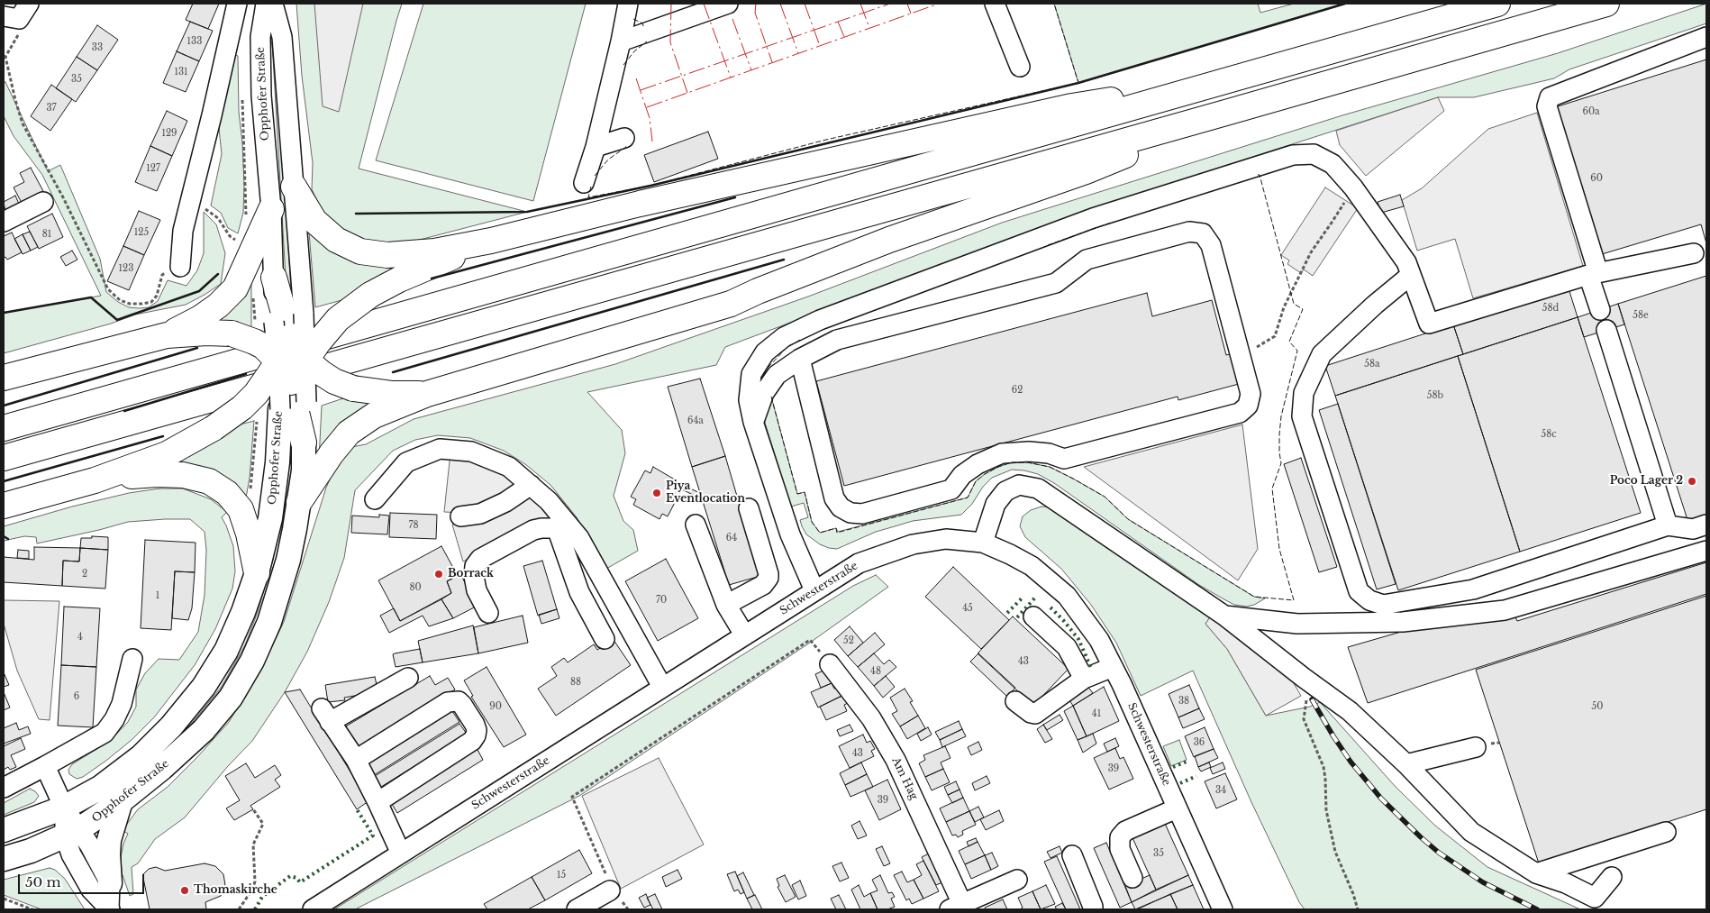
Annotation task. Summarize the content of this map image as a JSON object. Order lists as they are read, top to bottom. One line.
{"streets":{"main road":["Opphofer Straße"],"street":["Schwesterstraße","Am Hag"]},"places":["Poco Lager 2","Piya Eventlocation","Borrack","Thomaskirche"],"house_numbers":["133","33","131","35","37","60a","129","127","60","125","81","123","58d","58e","58a","62","58b","64a","58c","78","64","2","80","1","70","45","4","52","43","48","88","6","38","90","50","41","36","43","39","34","39","35","15"],"scale_bar":"50 m"}
